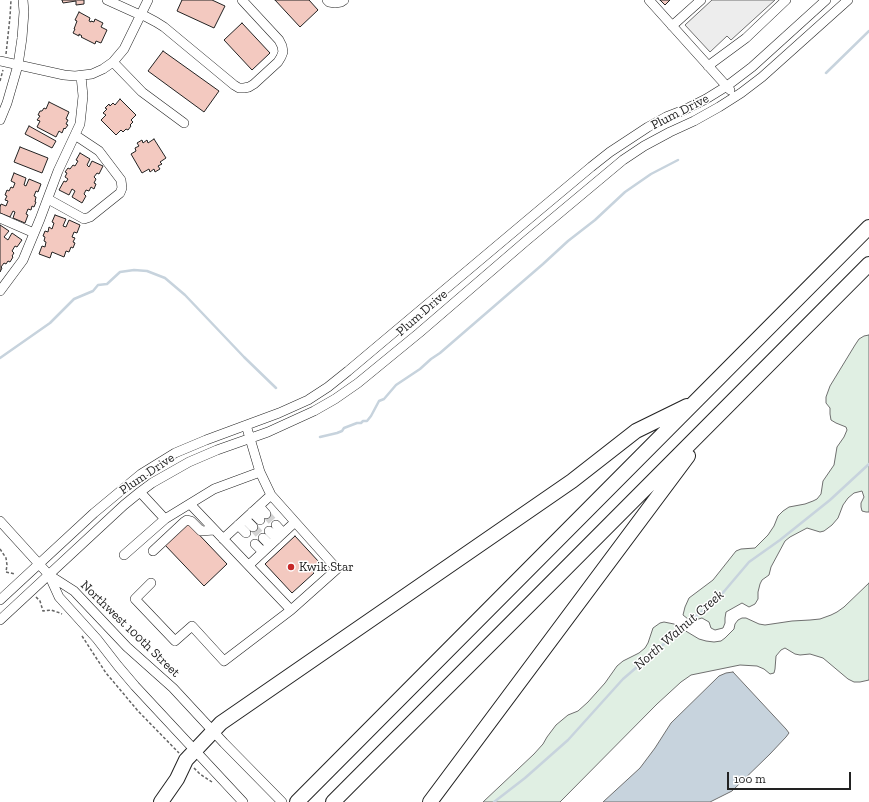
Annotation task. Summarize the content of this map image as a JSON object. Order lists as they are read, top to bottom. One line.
{"streets":{"street":["Plum Drive","Northwest 100th Street"]},"crossings":[["Plum Drive","Northwest 100th Street"]],"water":["North Walnut Creek"],"places":["Kwik Star"],"scale_bar":"100 m"}
